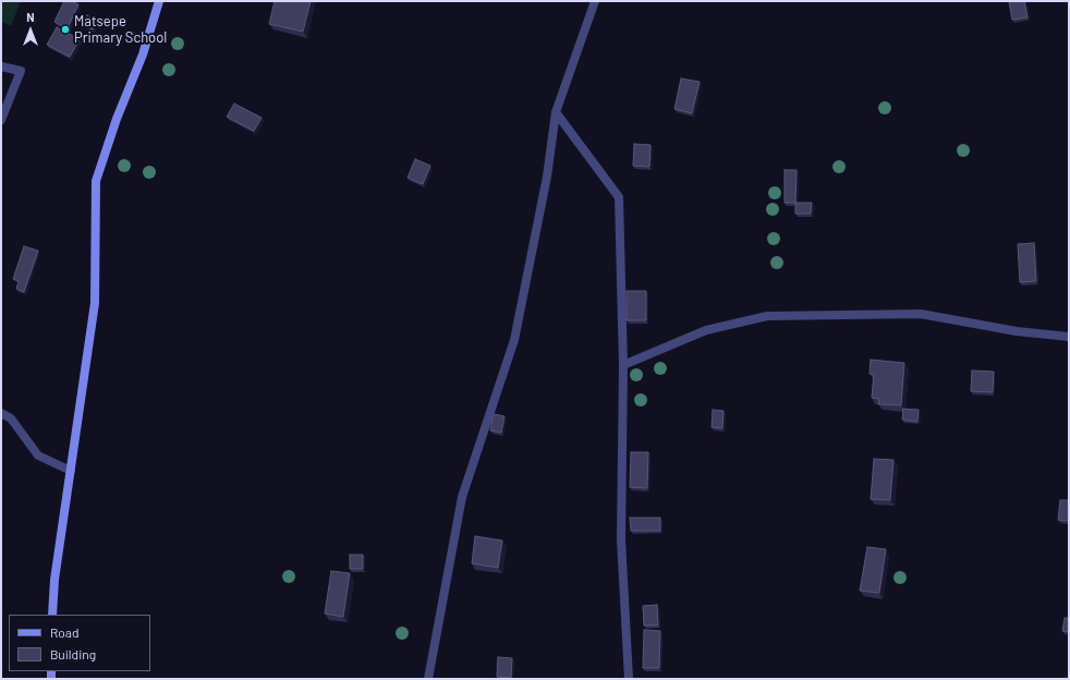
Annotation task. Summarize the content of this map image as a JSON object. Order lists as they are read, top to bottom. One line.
{"places":["Matsepe Primary School"],"legend":["Road","Building"],"north":"top"}
